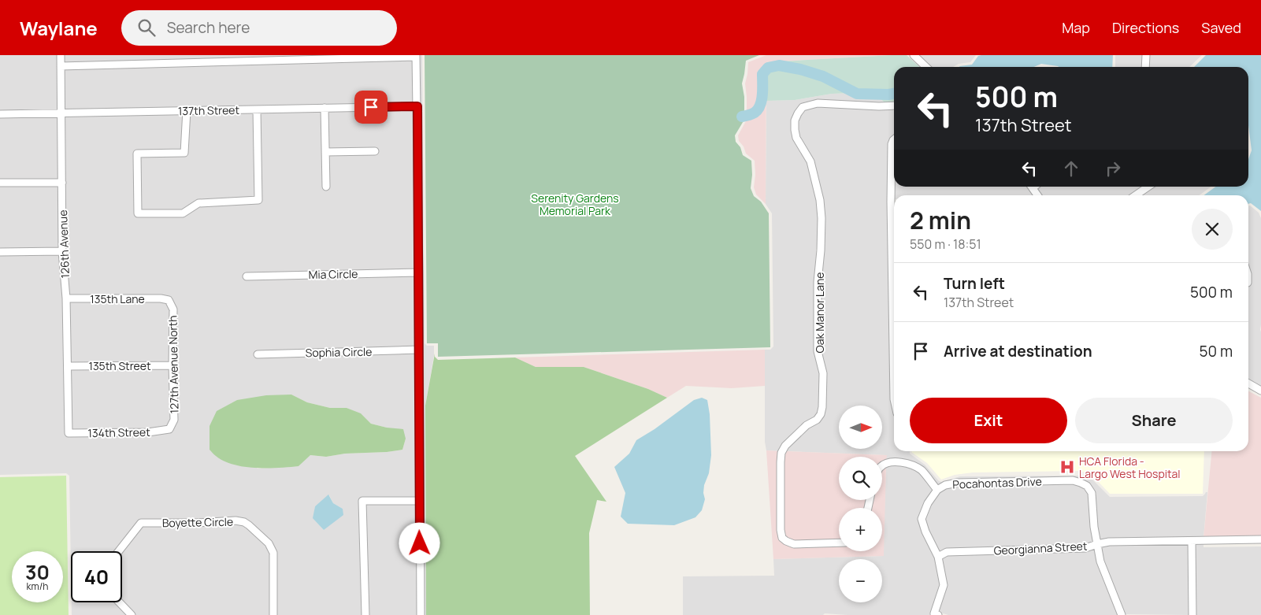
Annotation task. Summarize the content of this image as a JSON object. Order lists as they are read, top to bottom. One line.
{"streets":{"street":["137th Street","126th Avenue","Mia Circle","135th Lane","Oak Manor Lane","Sophia Circle","127th Avenue North","135th Street","134th Street","Pocahontas Drive","Boyette Circle","Georgianna Street"]},"crossings":[["137th Street","126th Avenue"],["126th Avenue","135th Lane"],["126th Avenue","135th Street"],["126th Avenue","134th Street"],["135th Lane","127th Avenue North"],["127th Avenue North","135th Street"],["127th Avenue North","134th Street"],["Pocahontas Drive","Georgianna Street"]],"parks":["Serenity Gardens Memorial Park"],"places":{"hospital":["HCA Florida - Largo West Hospital"]},"north":"right","page":{"header":"Waylane","search":"Search here","nav":["Map","Directions","Saved"],"turn":["500 m","137th Street"],"heading":["2 min","550 m · 18:51"],"list":[{"name":"Turn left","note":"137th Street","value":"500 m"},{"name":"Arrive at destination","value":"50 m"}],"buttons":["Exit","Share"],"map_buttons":["+","−"],"speed":"30 km/h","limit":"40"}}
